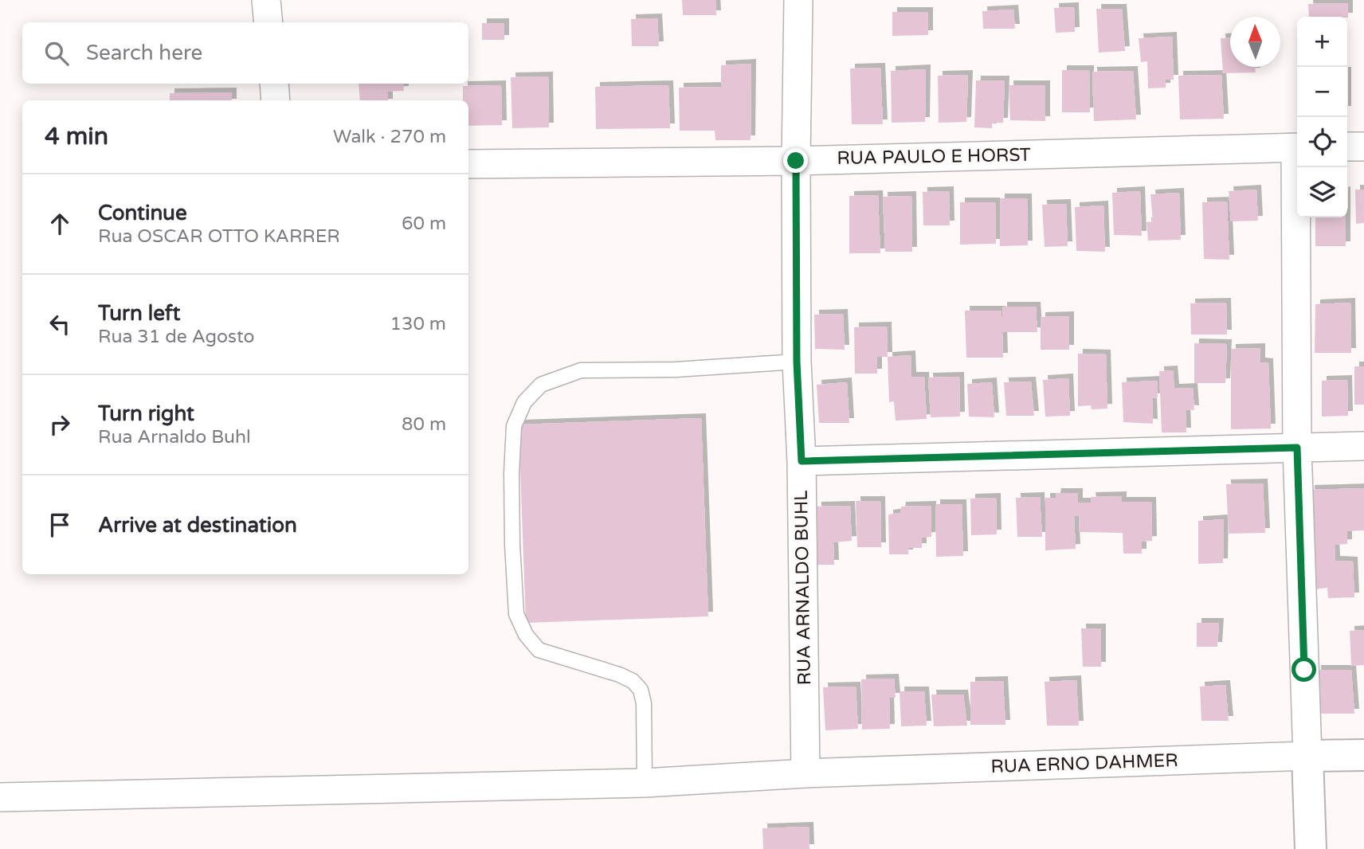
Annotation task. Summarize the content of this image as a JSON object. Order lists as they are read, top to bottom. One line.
{"streets":{"street":["RUA PAULO E HORST","RUA ARNALDO BUHL","RUA ERNO DAHMER"]},"crossings":[["RUA PAULO E HORST","RUA ARNALDO BUHL"],["RUA ARNALDO BUHL","RUA ERNO DAHMER"]],"north":"top","page":{"map_buttons":["+","−"],"search":"Search here","heading":["4 min","Walk · 270 m"],"list":[["Continue","Rua OSCAR OTTO KARRER","60 m"],["Turn left","Rua 31 de Agosto","130 m"],["Turn right","Rua Arnaldo Buhl","80 m"],"Arrive at destination"]}}
